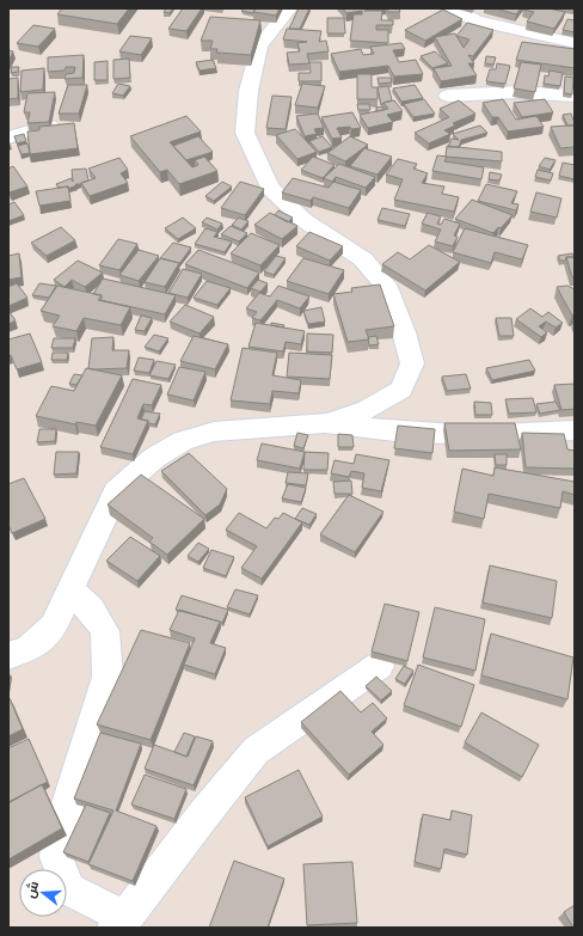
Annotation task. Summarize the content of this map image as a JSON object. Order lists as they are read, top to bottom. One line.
{"north":"left"}
